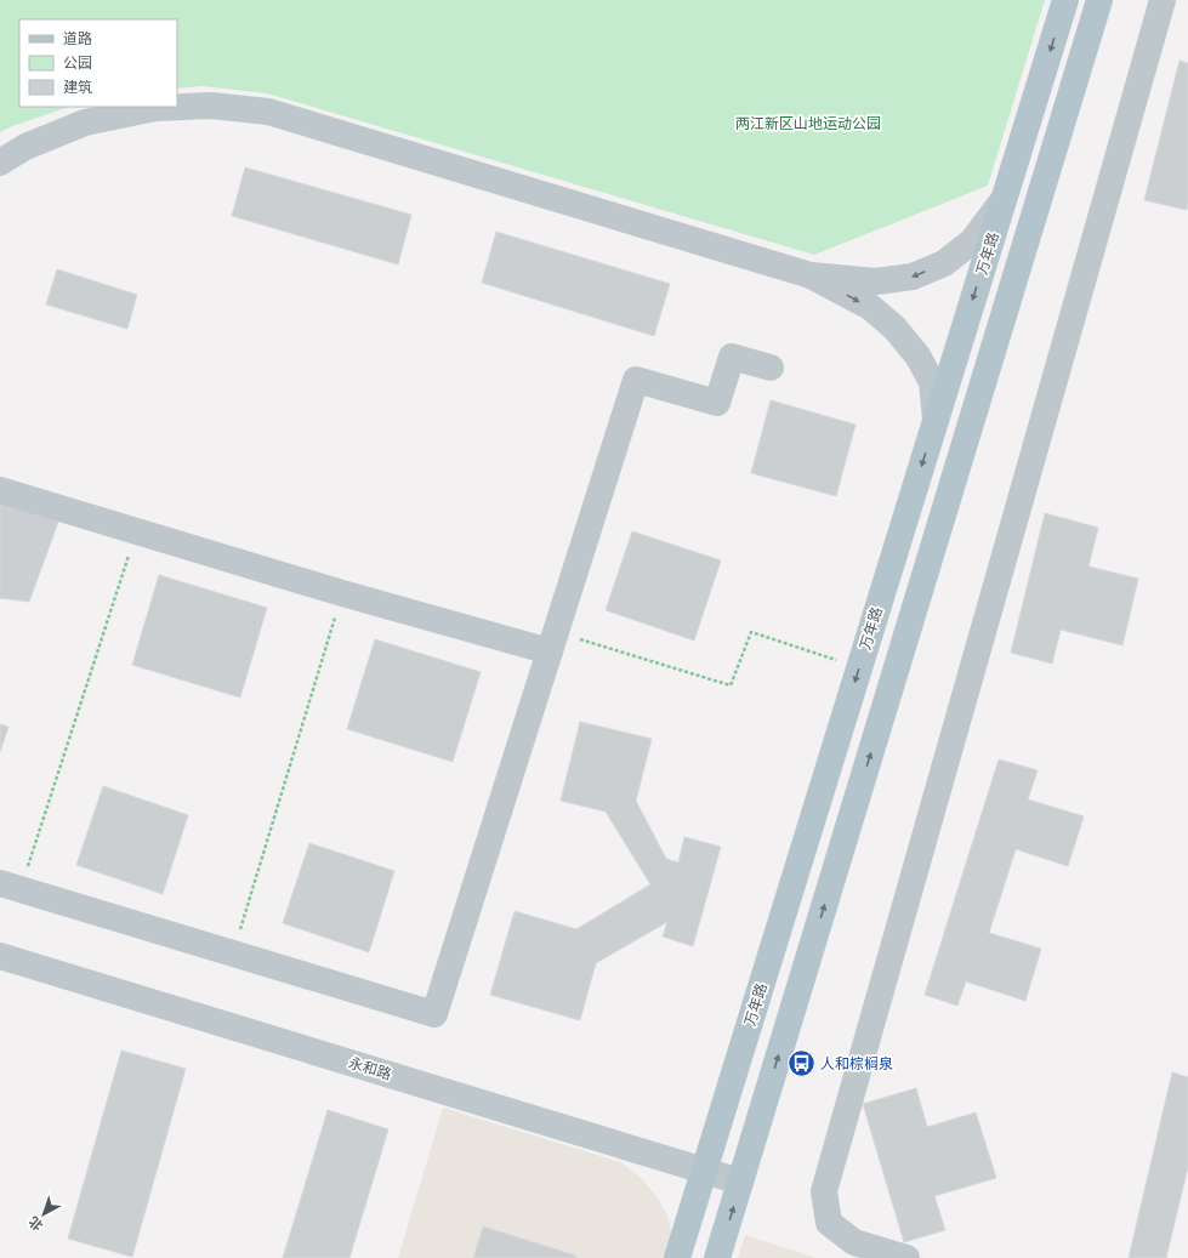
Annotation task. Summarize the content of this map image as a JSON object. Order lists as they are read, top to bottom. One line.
{"streets":{"main road":["万年路"],"street":["永和路"]},"crossings":[["万年路","永和路"]],"parks":["两江新区山地运动公园"],"places":{"bus stop":["人和棕榈泉"]},"legend":["道路","公园","建筑"],"north":"bottom left"}
